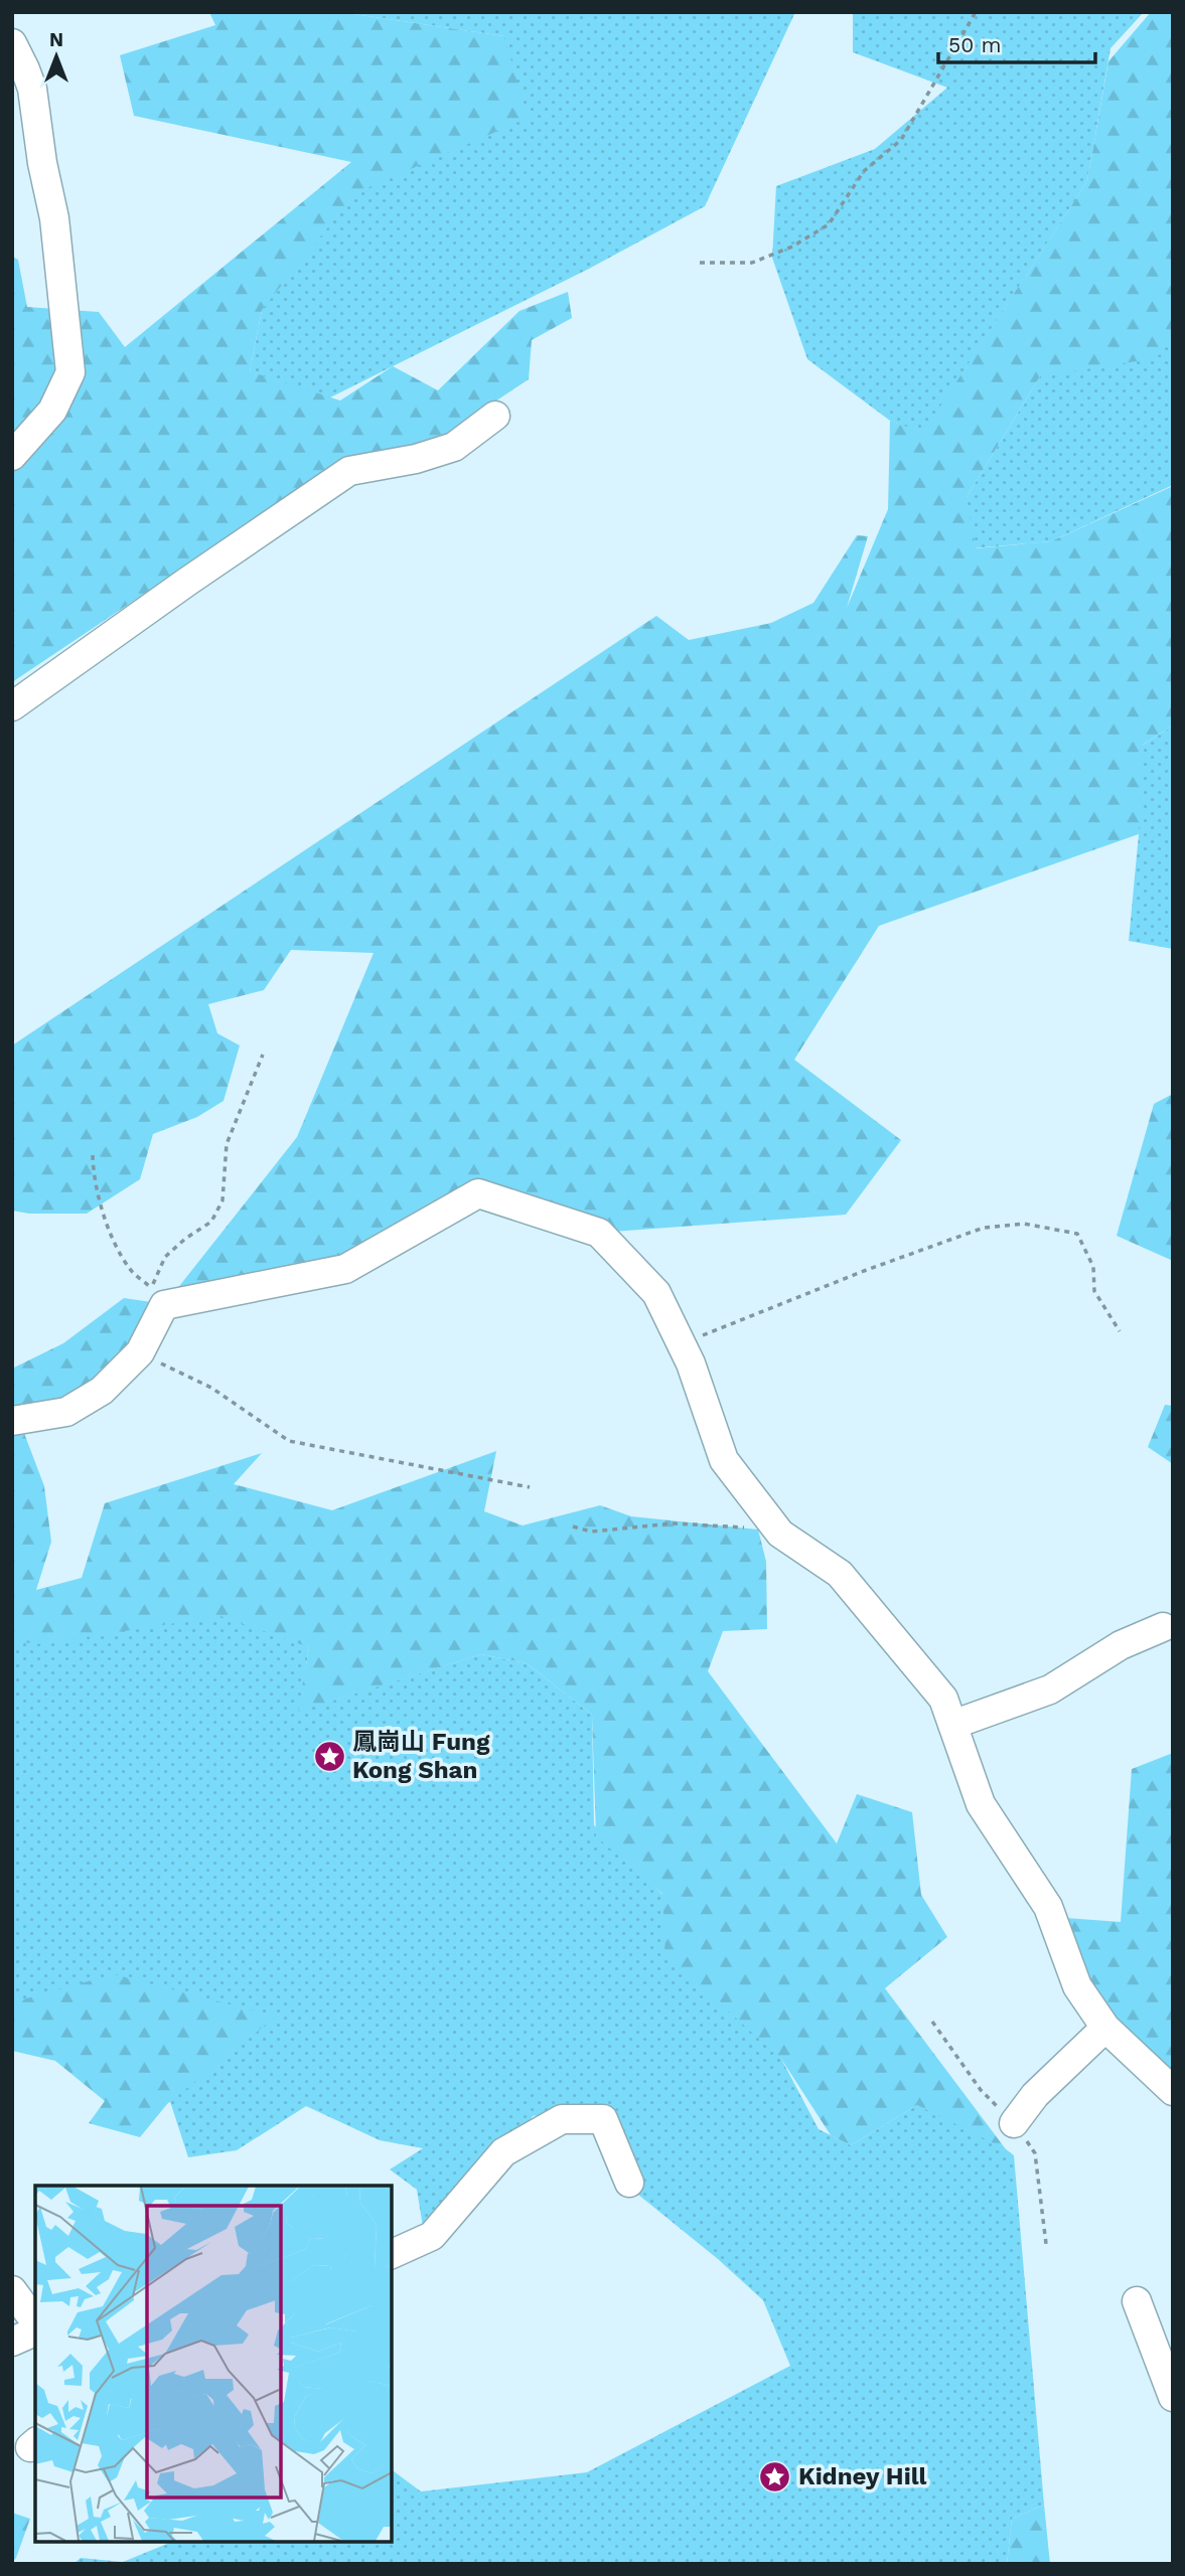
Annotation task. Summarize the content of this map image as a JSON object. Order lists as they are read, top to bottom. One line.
{"places":{"place":["鳳崗山 Fung Kong Shan","Kidney Hill"]},"scale_bar":"50 m","north":"top"}
